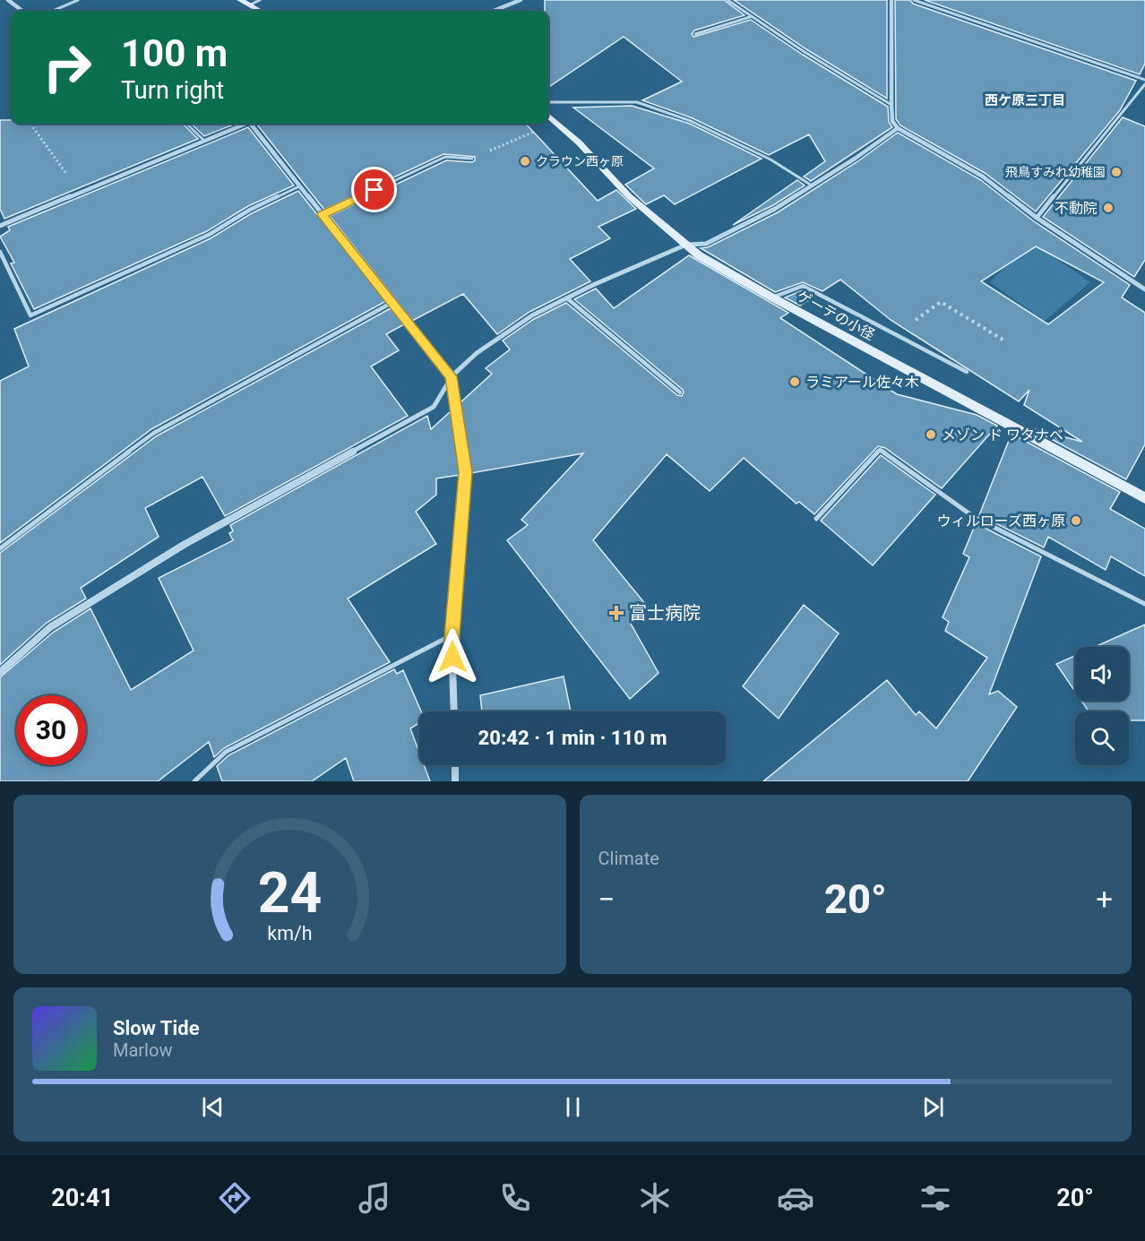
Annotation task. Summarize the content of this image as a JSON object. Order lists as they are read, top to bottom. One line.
{"streets":{"street":["ゲーテの小径"]},"districts":["西ケ原三丁目"],"places":{"other":["クラウン西ヶ原","飛鳥すみれ幼稚園","不動院","ラミアール佐々木","メゾン ド ワタナベ","ウィルローズ西ヶ原"],"health":["富士病院"]},"page":{"turn":["100 m","Turn right"],"limit":"30","trip":"20:42 · 1 min · 110 m","tile":"Climate","heat":["−","20°","+"],"song":["Slow Tide","Marlow"],"tabs":["20:41","20°"],"gauge":["24","km/h"]}}
